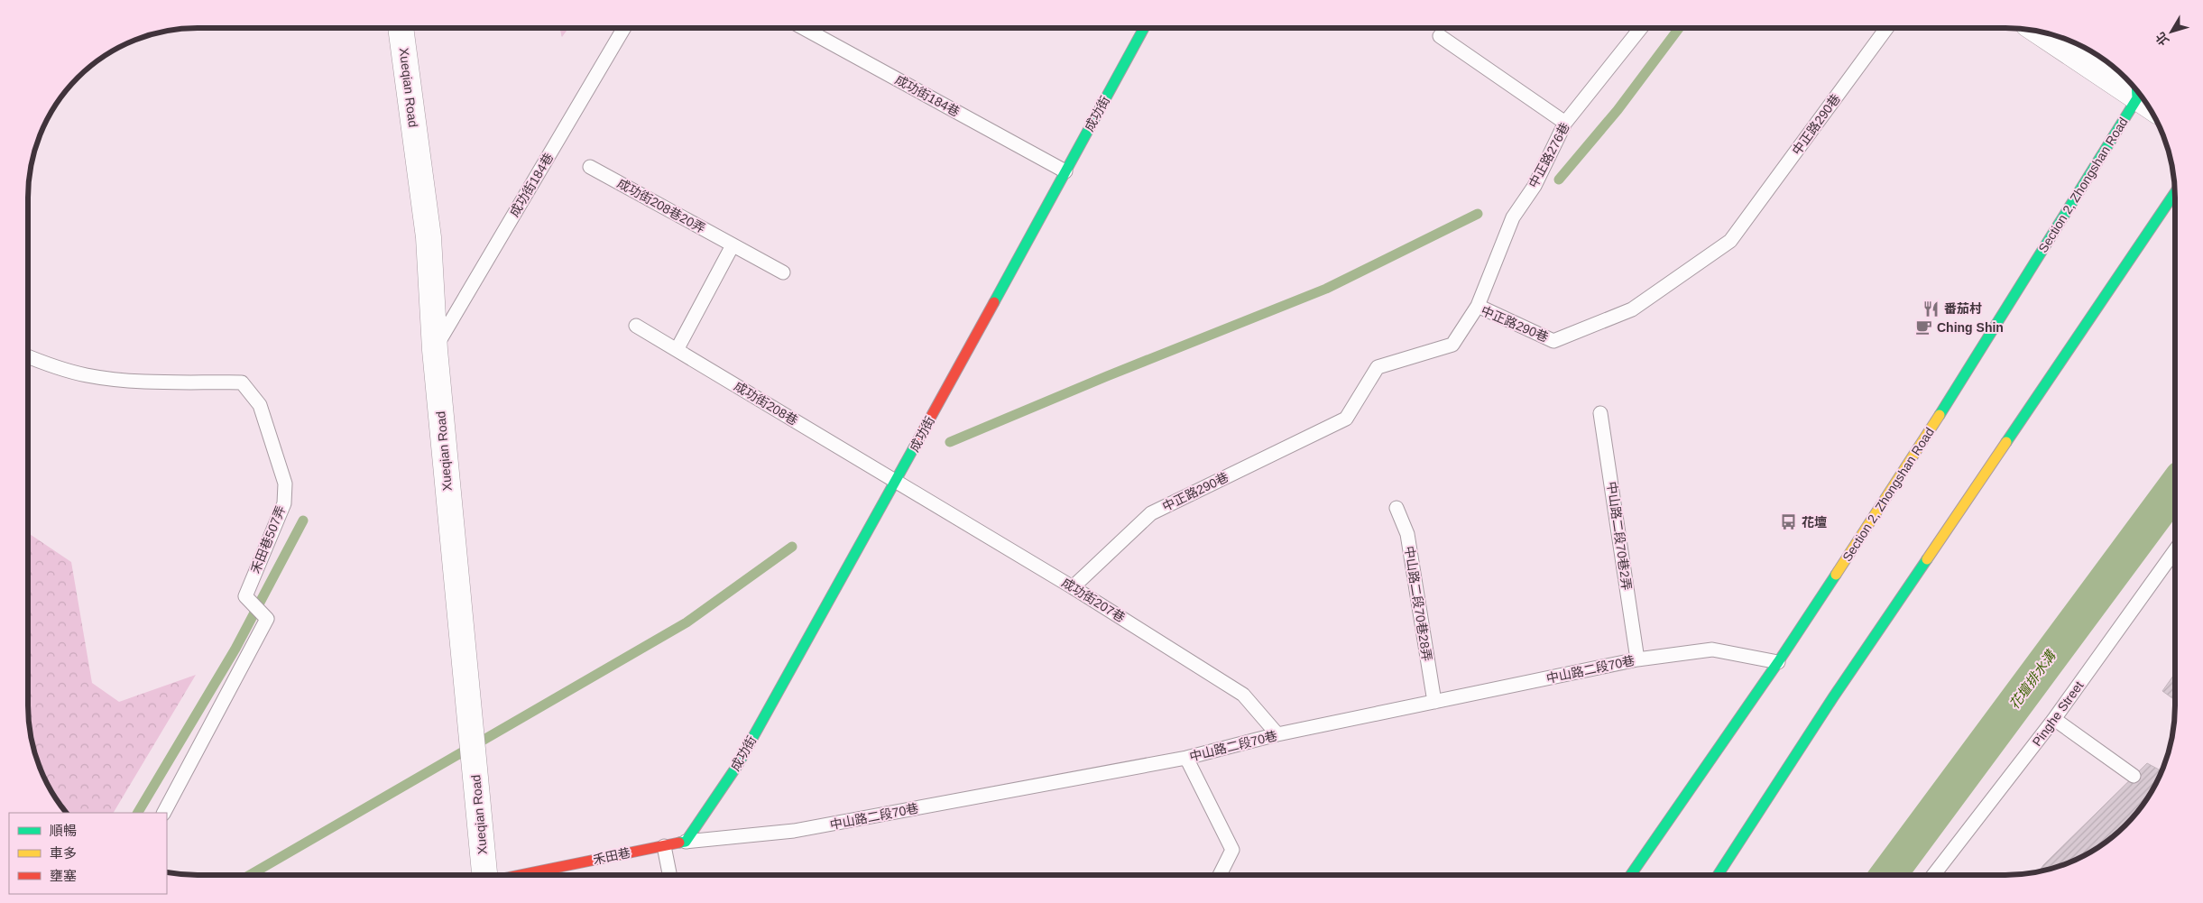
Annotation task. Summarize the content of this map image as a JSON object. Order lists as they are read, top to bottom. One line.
{"streets":{"main road":["成功街","Section 2, Zhongshan Road","禾田巷"],"street":["Xueqian Road"],"lane":["成功街184巷","中正路290巷","中正路276巷","成功街208巷20弄","成功街208巷","中山路二段70巷2弄","禾田巷507弄","成功街207巷","中山路二段70巷28弄","中山路二段70巷","Pinghe Street"]},"crossings":[["Xueqian Road","成功街184巷"],["成功街184巷","成功街"],["成功街","成功街208巷"],["成功街","成功街207巷"],["成功街","中山路二段70巷"],["成功街","禾田巷"],["中正路290巷","中正路276巷"],["中正路290巷","成功街207巷"],["Section 2, Zhongshan Road","中山路二段70巷"],["成功街208巷","成功街207巷"],["中山路二段70巷2弄","中山路二段70巷"],["成功街207巷","中山路二段70巷"],["中山路二段70巷28弄","中山路二段70巷"],["中山路二段70巷","禾田巷"]],"water":["花壇排水溝"],"places":{"restaurant":["番茄村"],"cafe":["Ching Shin"],"bus stop":["花壇"]},"legend":["順暢","車多","壅塞"],"north":"bottom left"}
